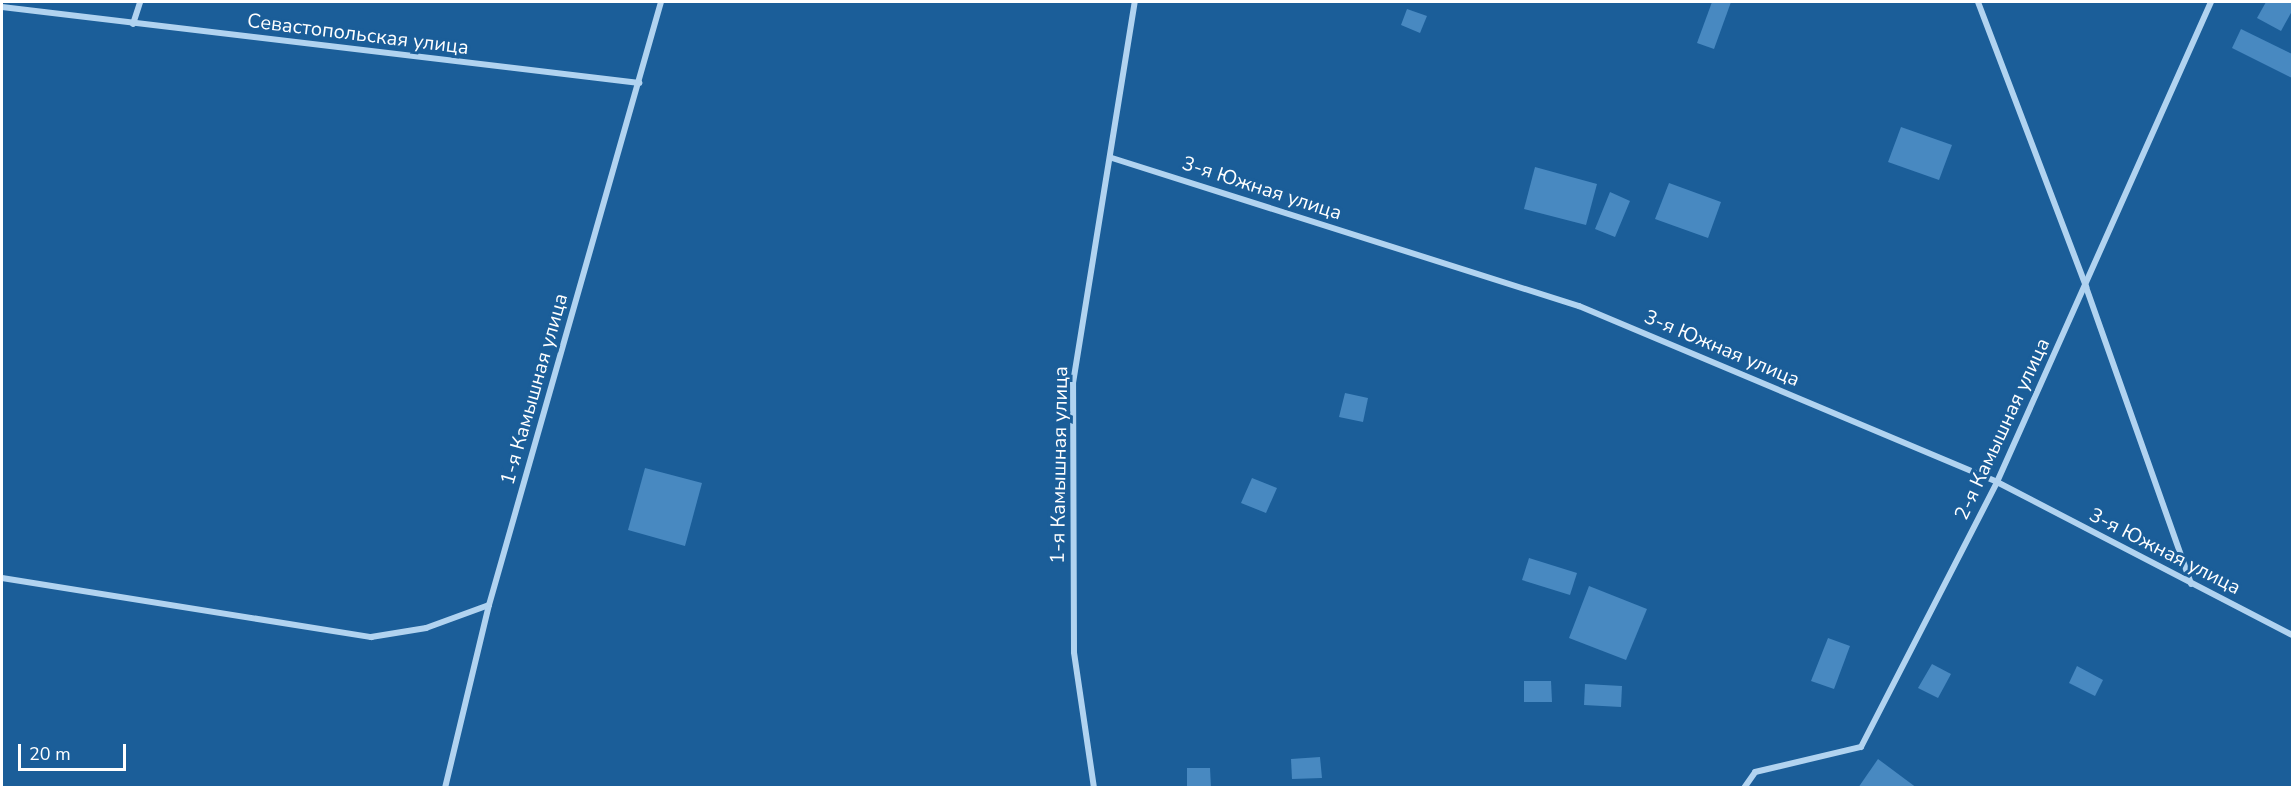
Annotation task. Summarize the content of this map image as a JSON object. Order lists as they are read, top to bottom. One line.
{"streets":{"street":["Севастопольская улица","3-я Южная улица","1-я Камышная улица","2-я Камышная улица"]},"crossings":[["Севастопольская улица","1-я Камышная улица"],["3-я Южная улица","1-я Камышная улица"],["3-я Южная улица","2-я Камышная улица"]],"scale_bar":"20 m"}
